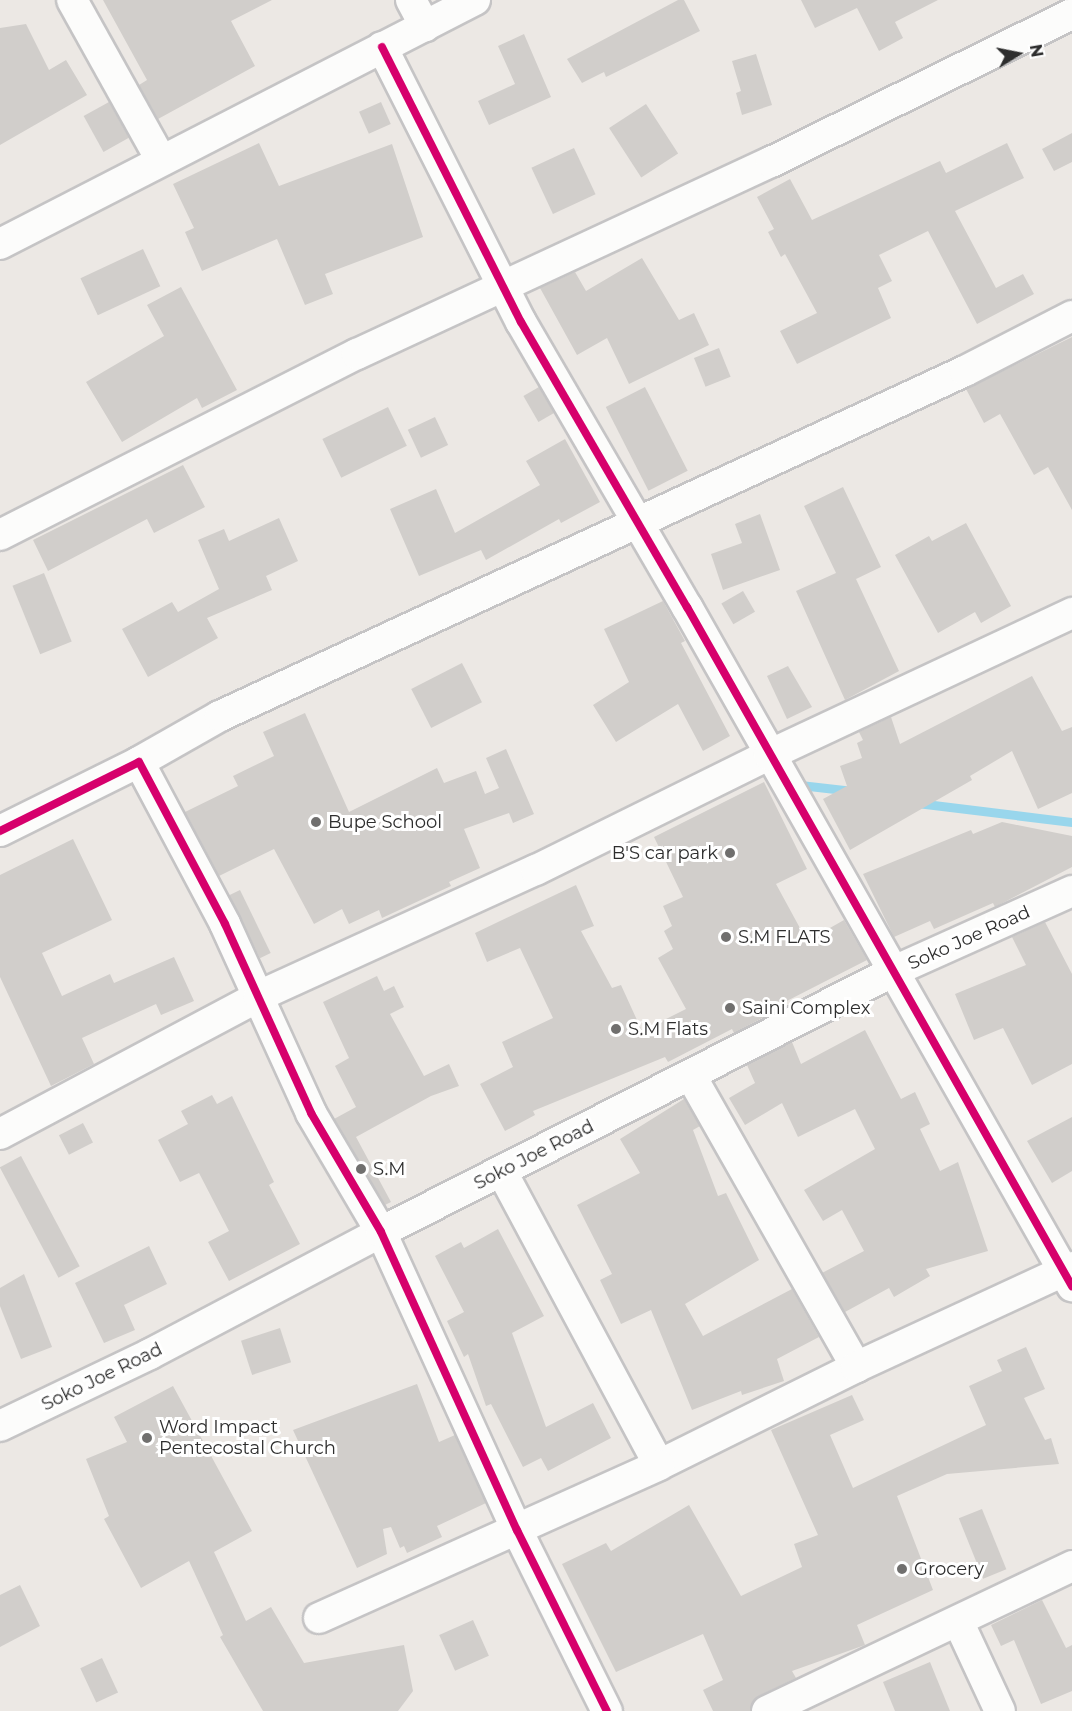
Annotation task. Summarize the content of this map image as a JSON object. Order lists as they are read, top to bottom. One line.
{"streets":{"street":["Soko Joe Road"]},"places":["Bupe School","B'S car park","S.M FLATS","Saini Complex","S.M Flats","S.M","Word Impact Pentecostal Church","Grocery"],"north":"right"}
